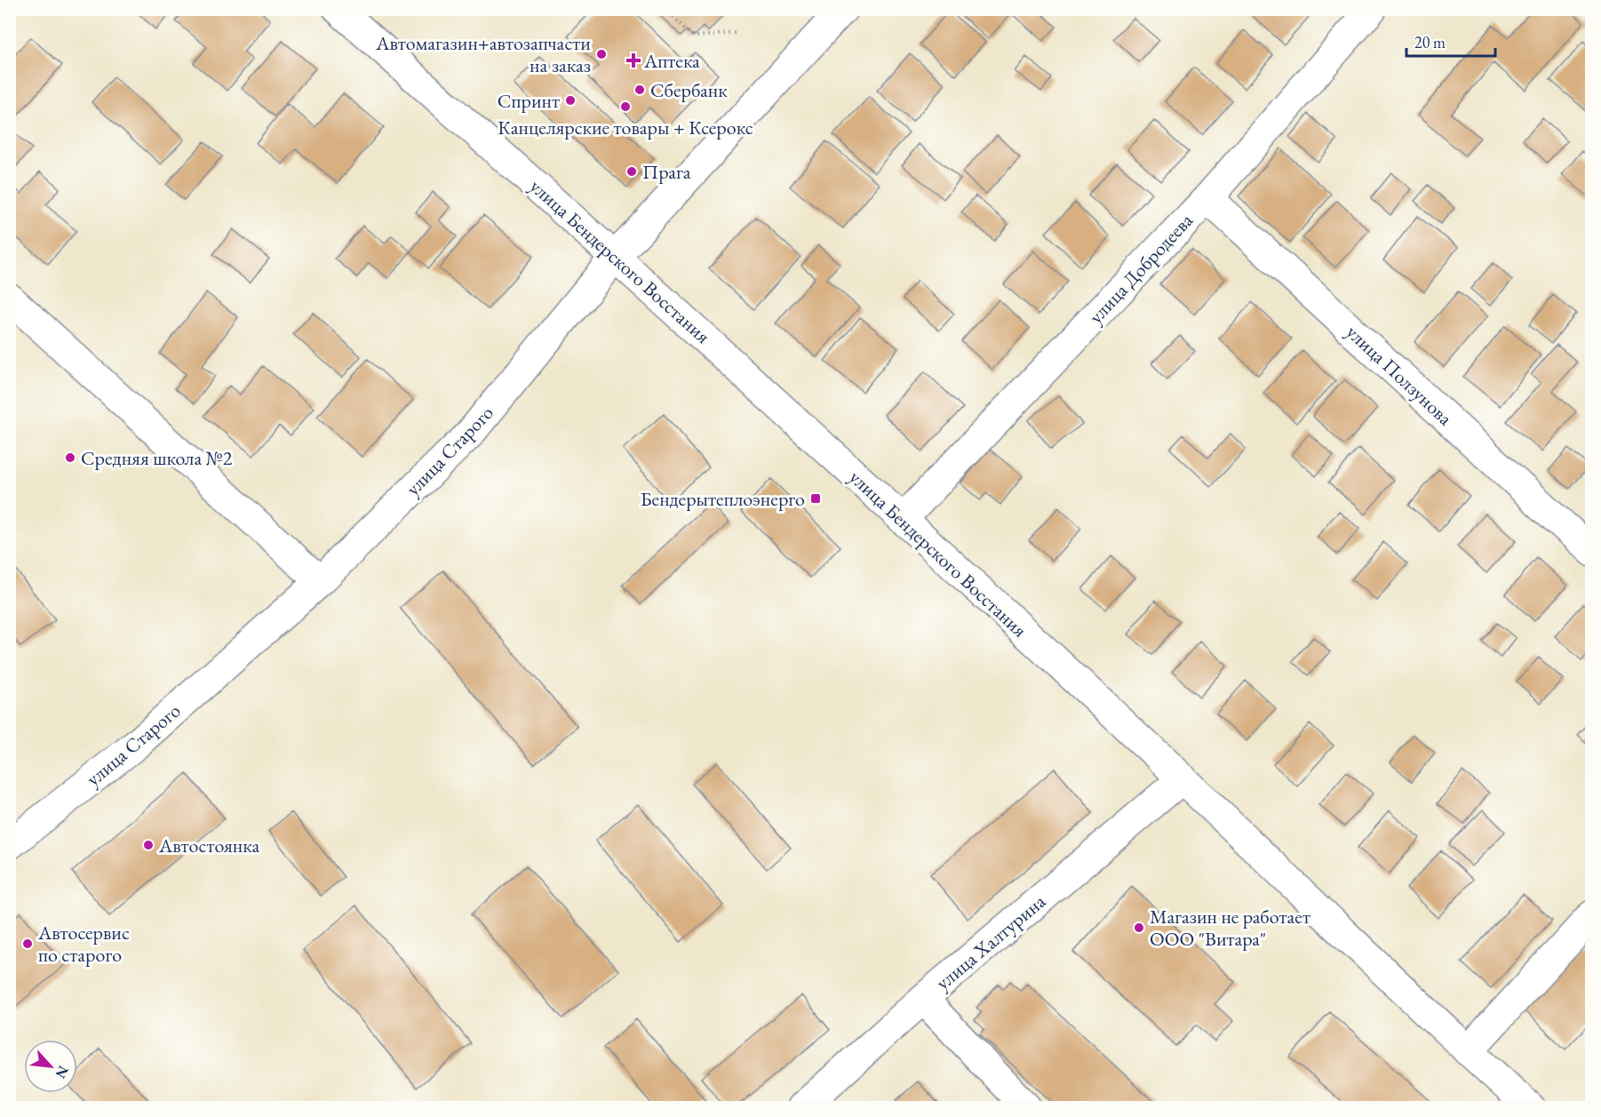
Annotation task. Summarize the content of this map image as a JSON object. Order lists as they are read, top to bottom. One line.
{"streets":{"street":["улица Бендерского Восстания","улица Добродеева","улица Ползунова","улица Старого","улица Халтурина"]},"crossings":[["улица Бендерского Восстания","улица Добродеева"],["улица Бендерского Восстания","улица Старого"],["улица Бендерского Восстания","улица Халтурина"],["улица Добродеева","улица Ползунова"]],"places":{"other":["Автомагазин+автозапчасти на заказ","Сбербанк","Спринт","Канцелярские товары + Ксерокс","Прага","Средняя школа №2","Автостоянка","Магазин не работает ООО \"Витара\"","Автосервис по старого"],"health":["Аптека"],"transit":["Бендерытеплоэнерго"]},"scale_bar":"20 m","north":"bottom right"}
